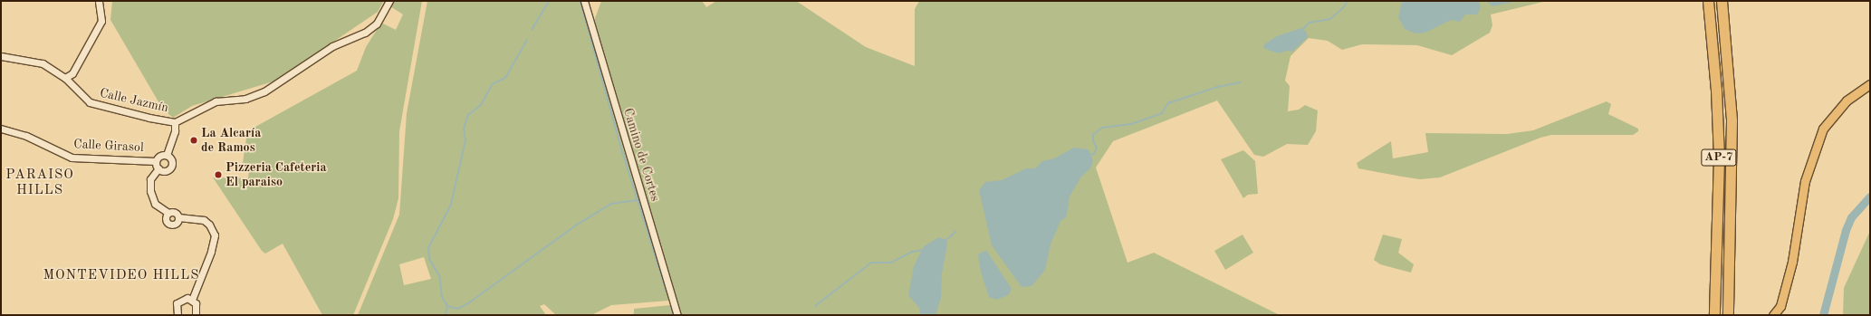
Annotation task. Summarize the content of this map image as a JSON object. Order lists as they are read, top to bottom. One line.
{"streets":{"highway":["AP-7"],"street":["Calle Jazmín","Calle Girasol","Camino de Cortes"]},"districts":["PARAISO HILLS","MONTEVIDEO HILLS"],"places":["La Alcaría de Ramos","Pizzeria Cafeteria El paraiso"]}
